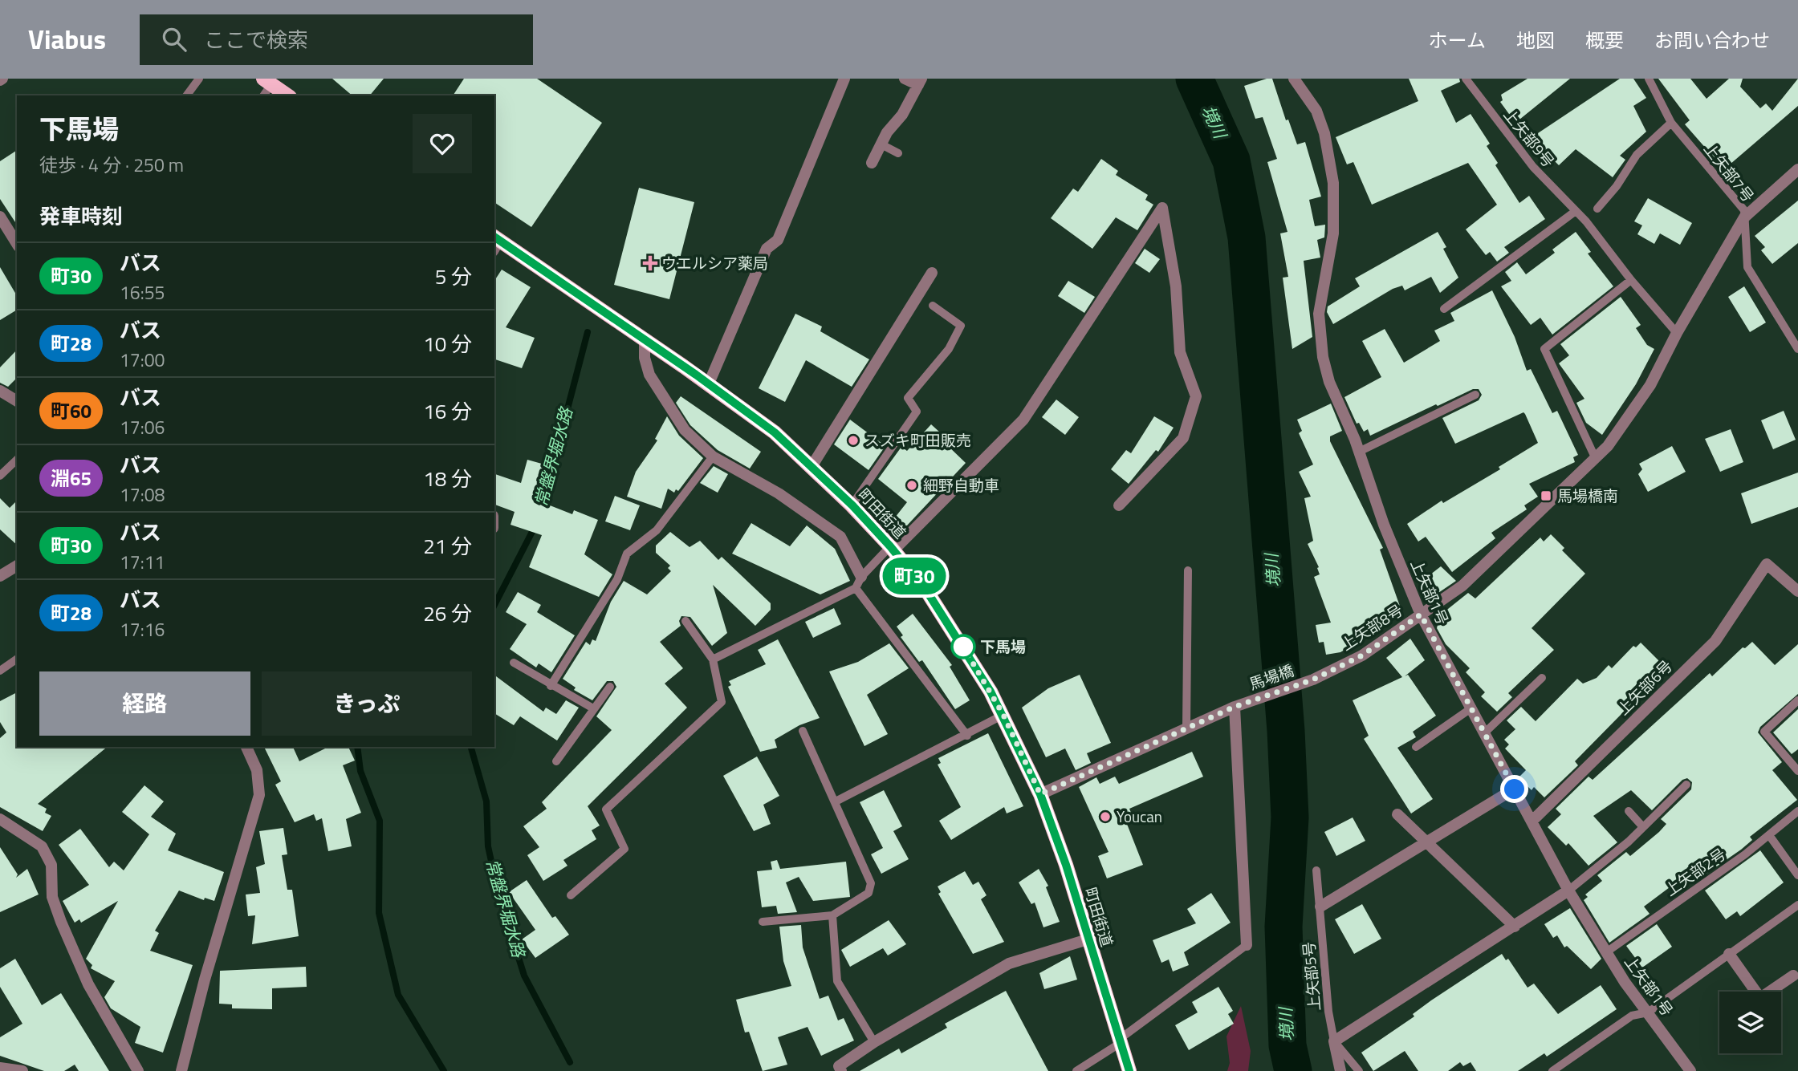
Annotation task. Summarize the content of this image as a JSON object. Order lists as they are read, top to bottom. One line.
{"streets":{"main road":["町田街道"],"street":["上矢部1号","上矢部8号","馬場橋","上矢部6号"],"lane":["上矢部9号","上矢部7号","上矢部2号","上矢部5号"]},"crossings":[["上矢部9号","上矢部8号"],["上矢部7号","上矢部8号"],["町田街道","馬場橋"],["上矢部1号","上矢部8号"],["上矢部1号","上矢部6号"],["上矢部1号","上矢部2号"],["上矢部8号","馬場橋"]],"water":["境川","常盤界堀水路"],"places":{"health":["ウエルシア薬局"],"other":["スズキ町田販売","細野自動車","下馬場","Youcan"],"transit":["馬場橋南"]},"lines":["bus line 町30"],"page":{"header":"Viabus","search":"ここで検索","nav":["ホーム","地図","概要","お問い合わせ"],"on_map":"町30","heading":[["下馬場","徒歩 · 4 分 · 250 m"],"発車時刻"],"list":[{"mark":"町30","name":"バス","note":"16:55","value":"5 分"},{"mark":"町28","name":"バス","note":"17:00","value":"10 分"},{"mark":"町60","name":"バス","note":"17:06","value":"16 分"},{"mark":"淵65","name":"バス","note":"17:08","value":"18 分"},{"mark":"町30","name":"バス","note":"17:11","value":"21 分"},{"mark":"町28","name":"バス","note":"17:16","value":"26 分"}],"buttons":["経路","きっぷ"]}}
